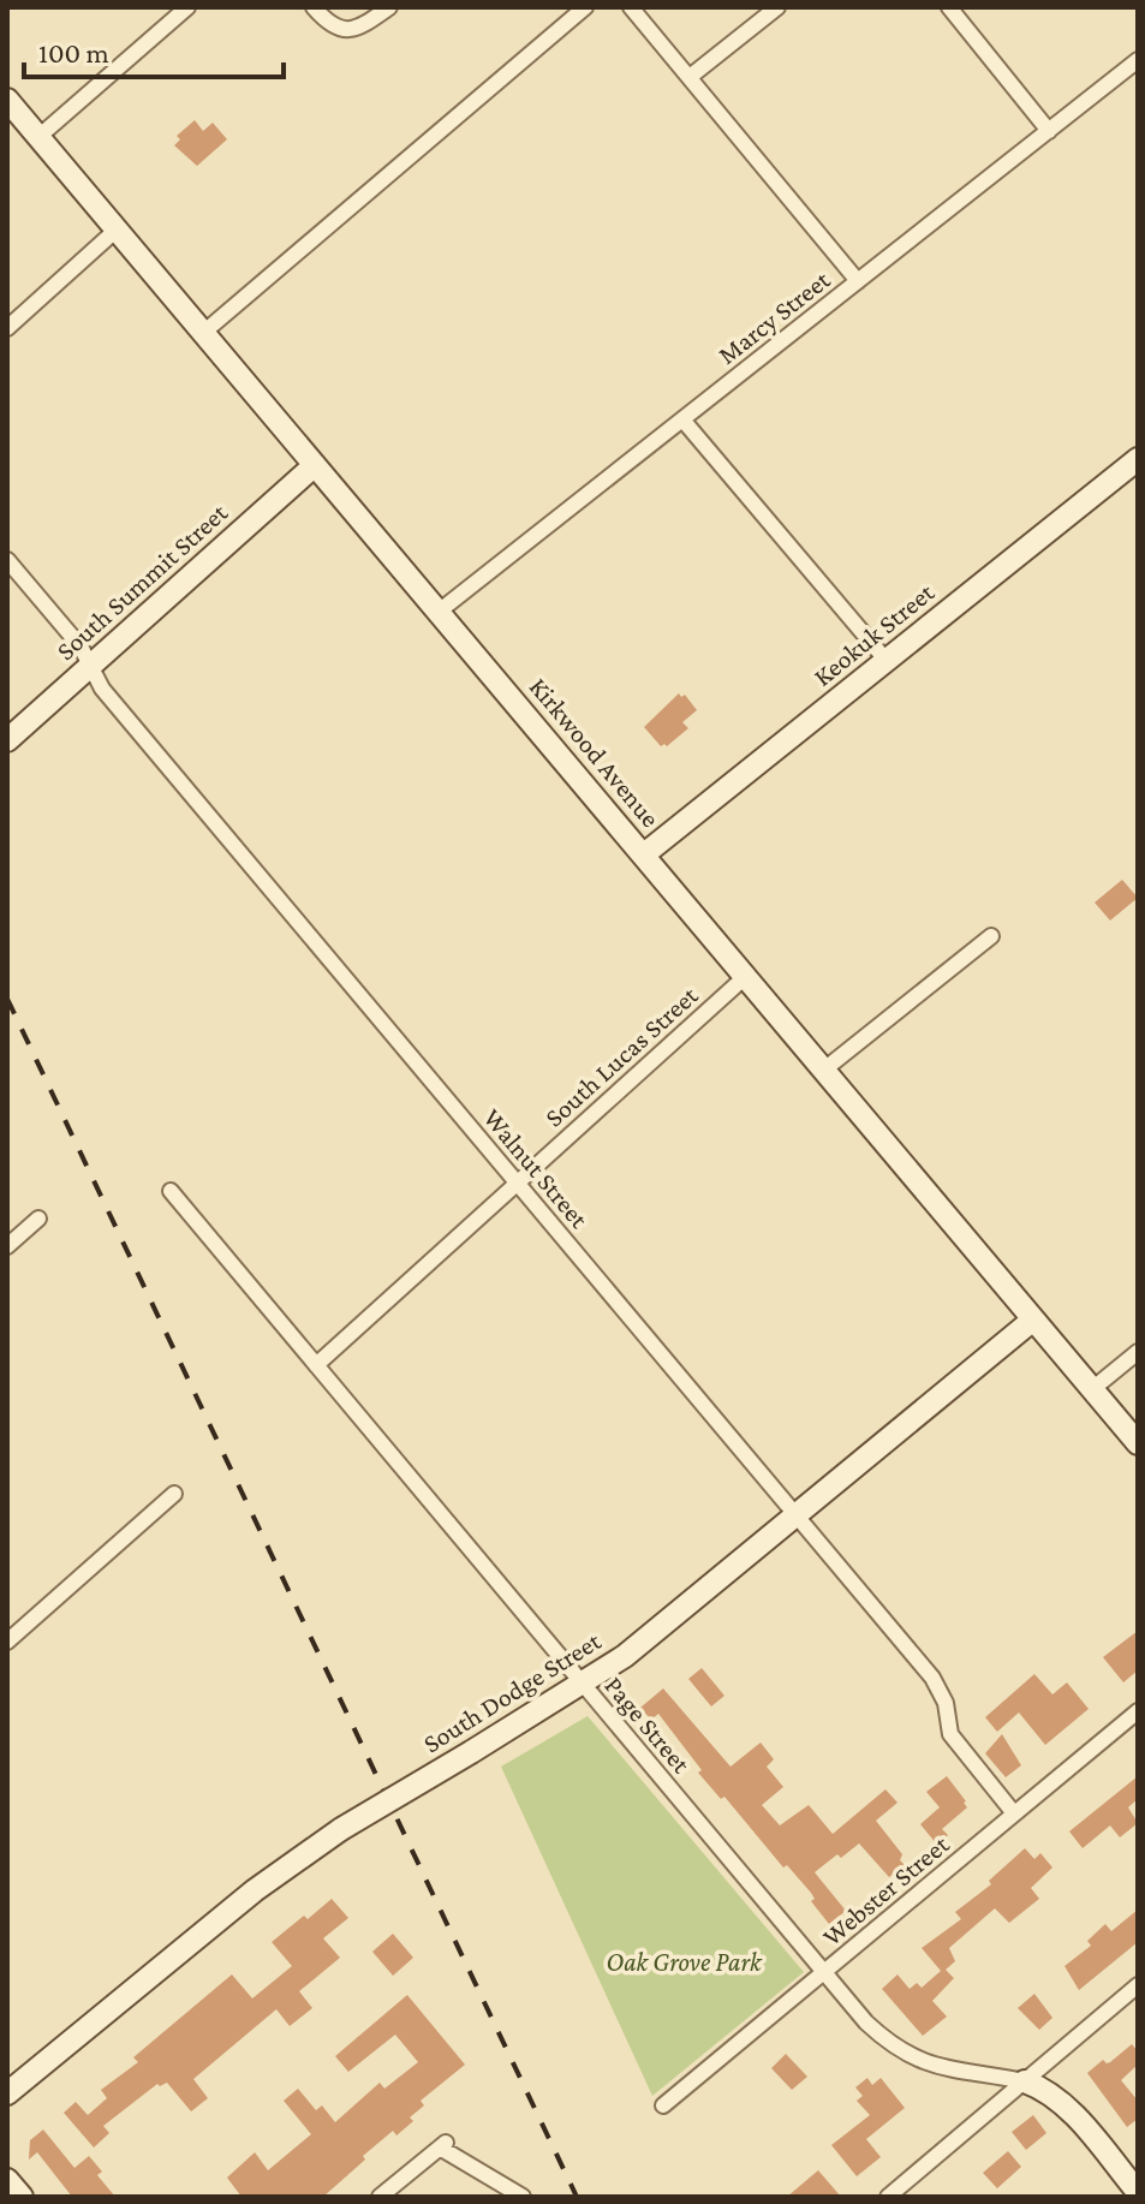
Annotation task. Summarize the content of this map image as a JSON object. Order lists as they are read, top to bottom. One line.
{"streets":{"main road":["South Summit Street","Keokuk Street","Kirkwood Avenue","South Dodge Street"],"street":["Marcy Street","South Lucas Street","Walnut Street","Page Street","Webster Street"]},"crossings":[["Marcy Street","Kirkwood Avenue"],["South Summit Street","Kirkwood Avenue"],["South Summit Street","Walnut Street"],["Keokuk Street","Kirkwood Avenue"],["Kirkwood Avenue","South Lucas Street"],["Kirkwood Avenue","South Dodge Street"],["South Lucas Street","Walnut Street"],["South Lucas Street","Page Street"],["Walnut Street","South Dodge Street"],["Walnut Street","Webster Street"],["South Dodge Street","Page Street"],["Page Street","Webster Street"]],"parks":["Oak Grove Park"],"scale_bar":"100 m"}
